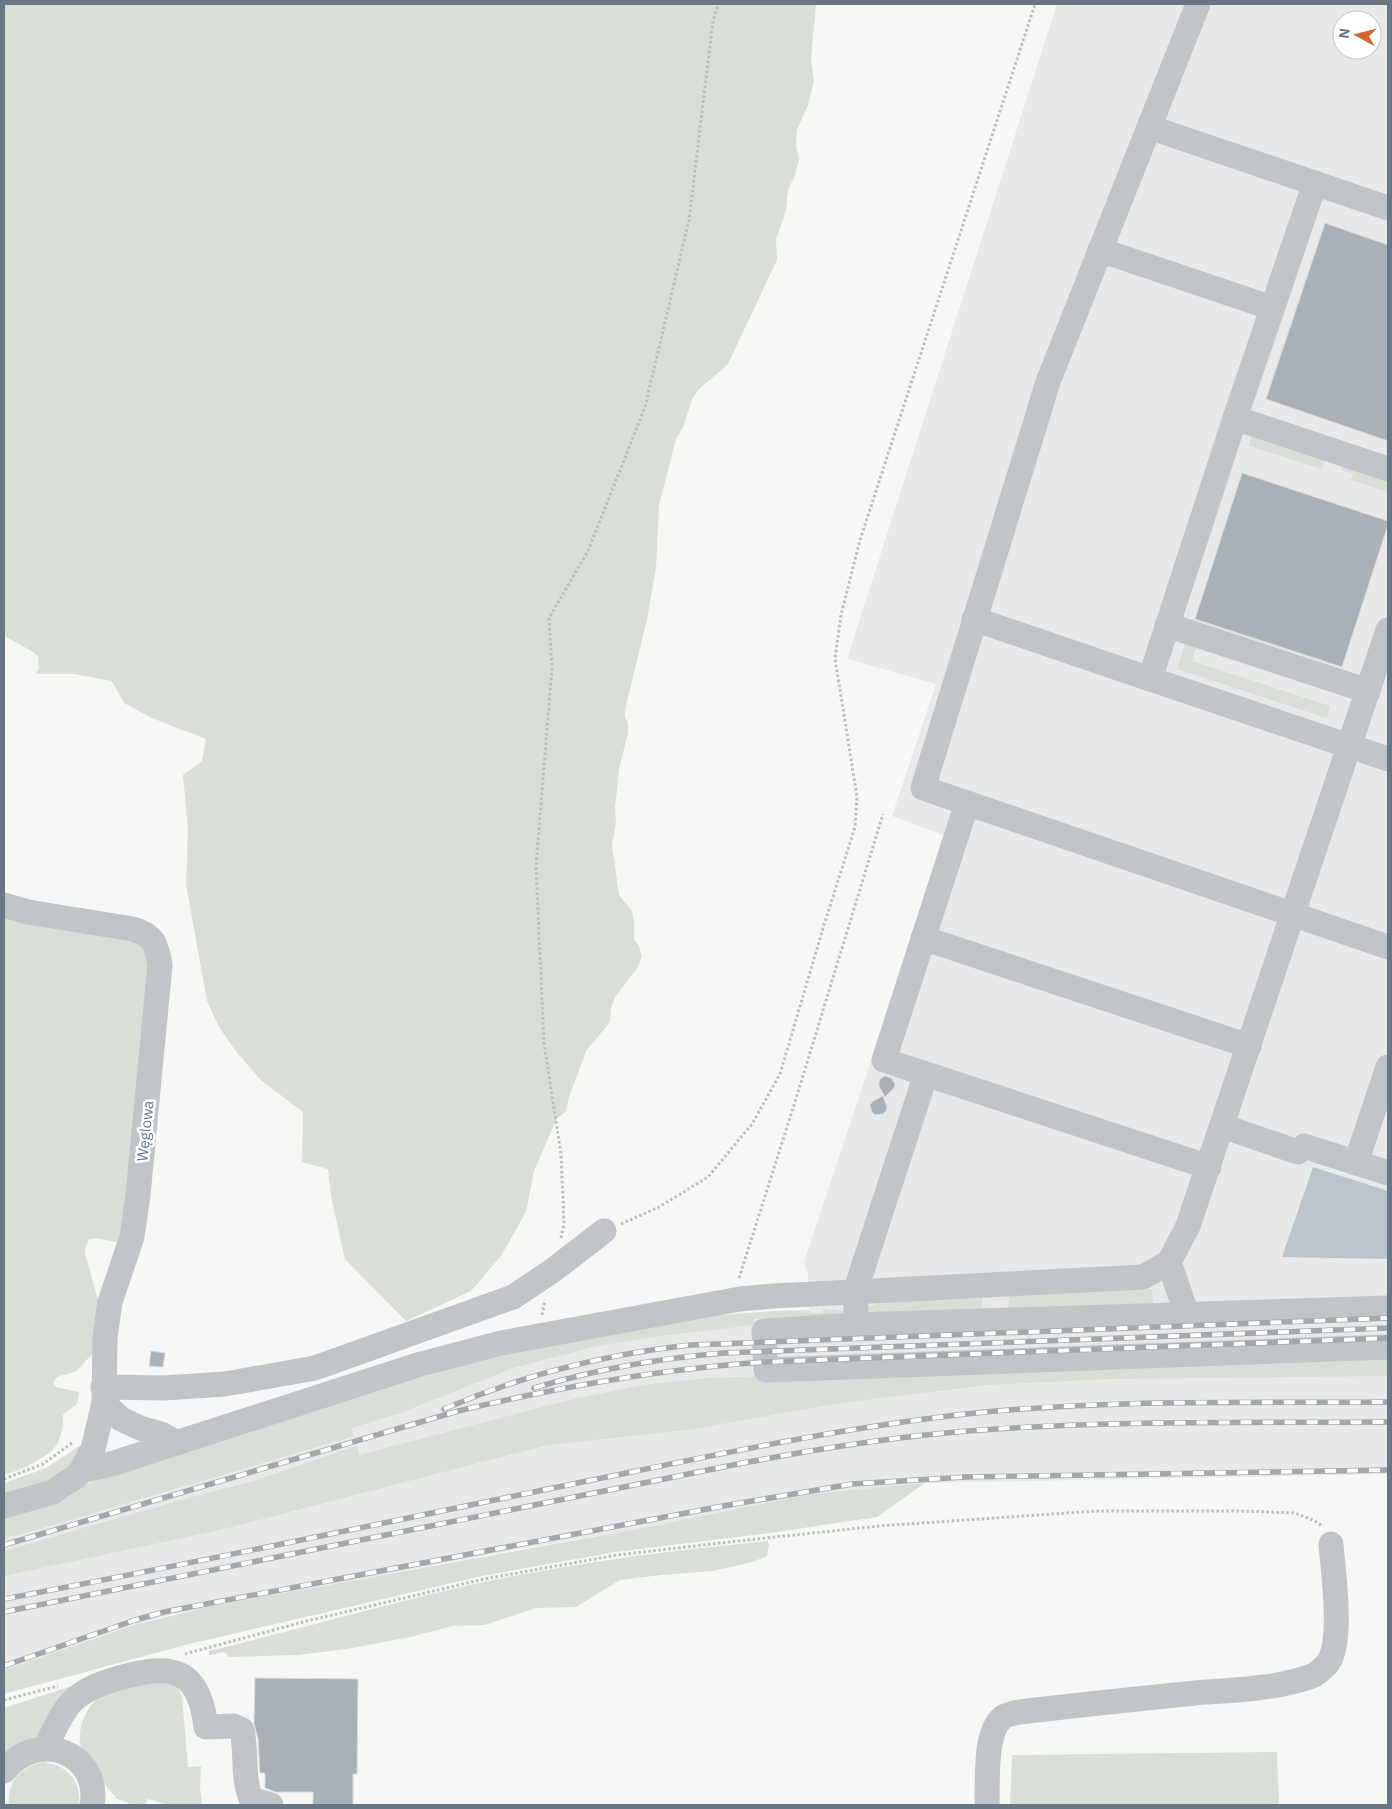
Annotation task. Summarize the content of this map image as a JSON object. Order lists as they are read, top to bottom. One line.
{"streets":{"street":["Węglowa"]},"north":"left"}
